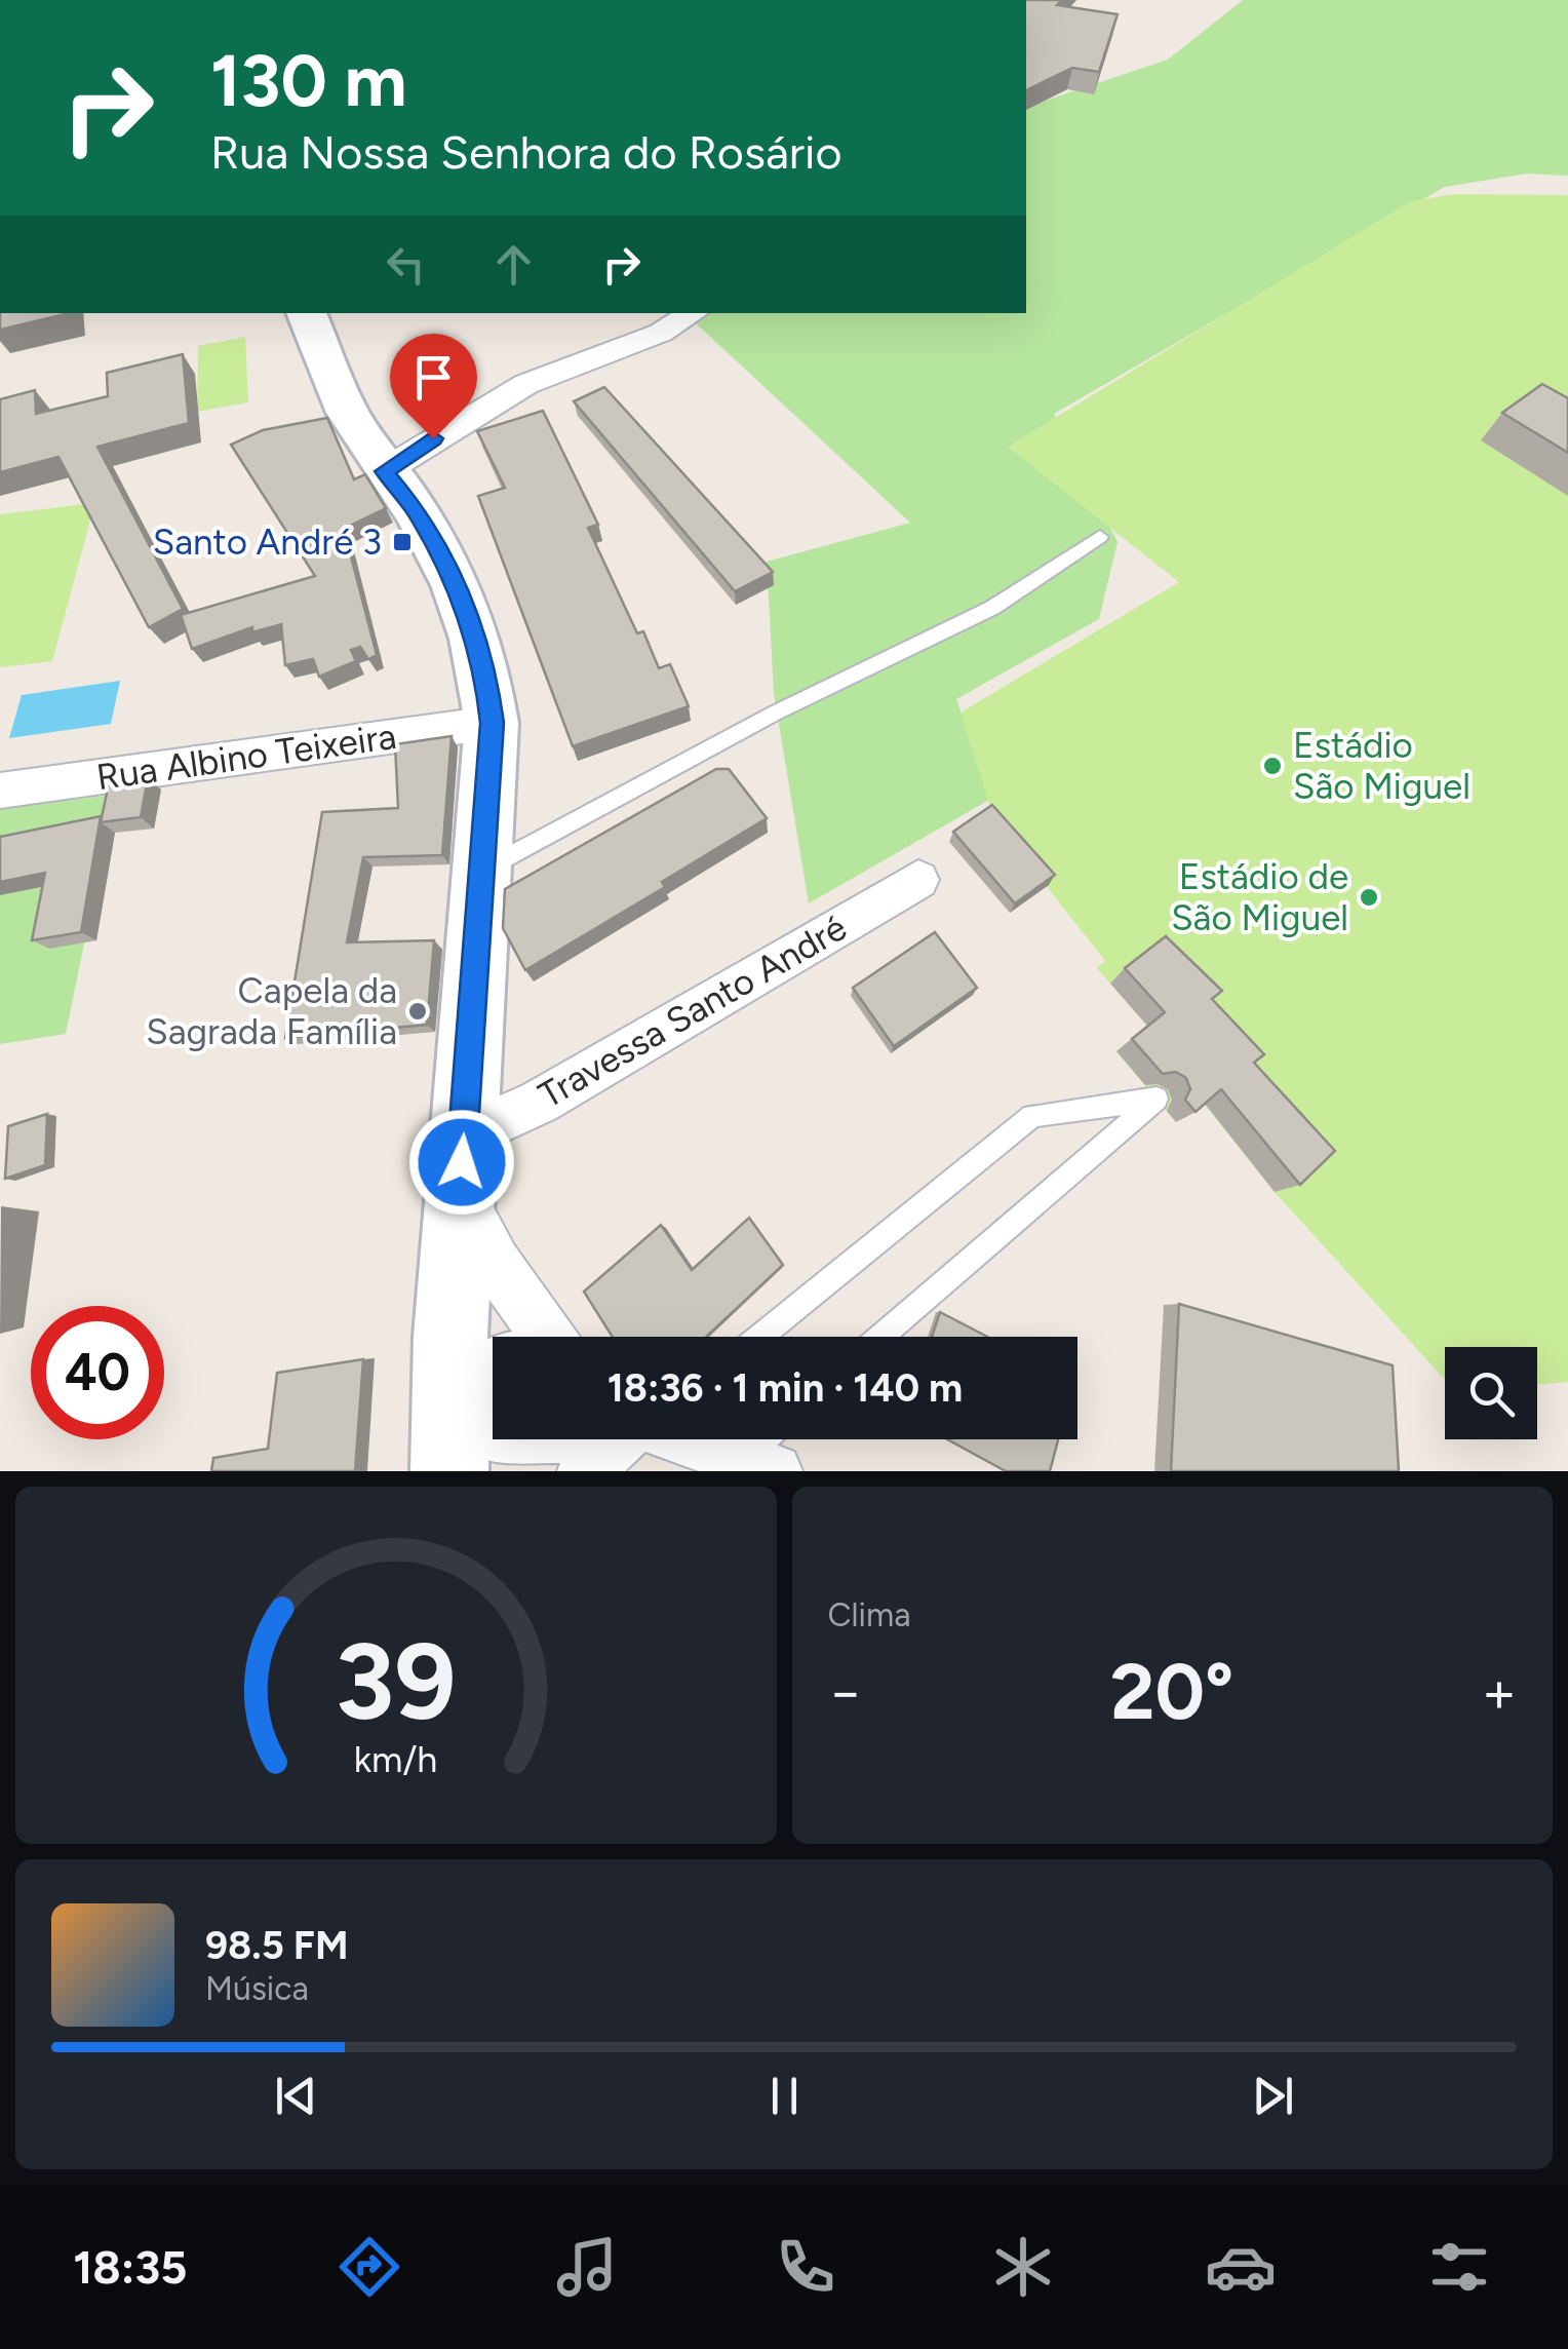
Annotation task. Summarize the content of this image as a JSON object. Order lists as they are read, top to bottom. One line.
{"streets":{"street":["Rua Albino Teixeira","Travessa Santo André"]},"places":{"transit":["Santo André 3"],"other":["Estádio São Miguel","Estádio de São Miguel","Capela da Sagrada Família"]},"page":{"turn":["130 m","Rua Nossa Senhora do Rosário"],"limit":"40","trip":"18:36 · 1 min · 140 m","tile":"Clima","heat":["−","20°","+"],"song":["98.5 FM","Música"],"tabs":"18:35","gauge":["39","km/h"]}}
